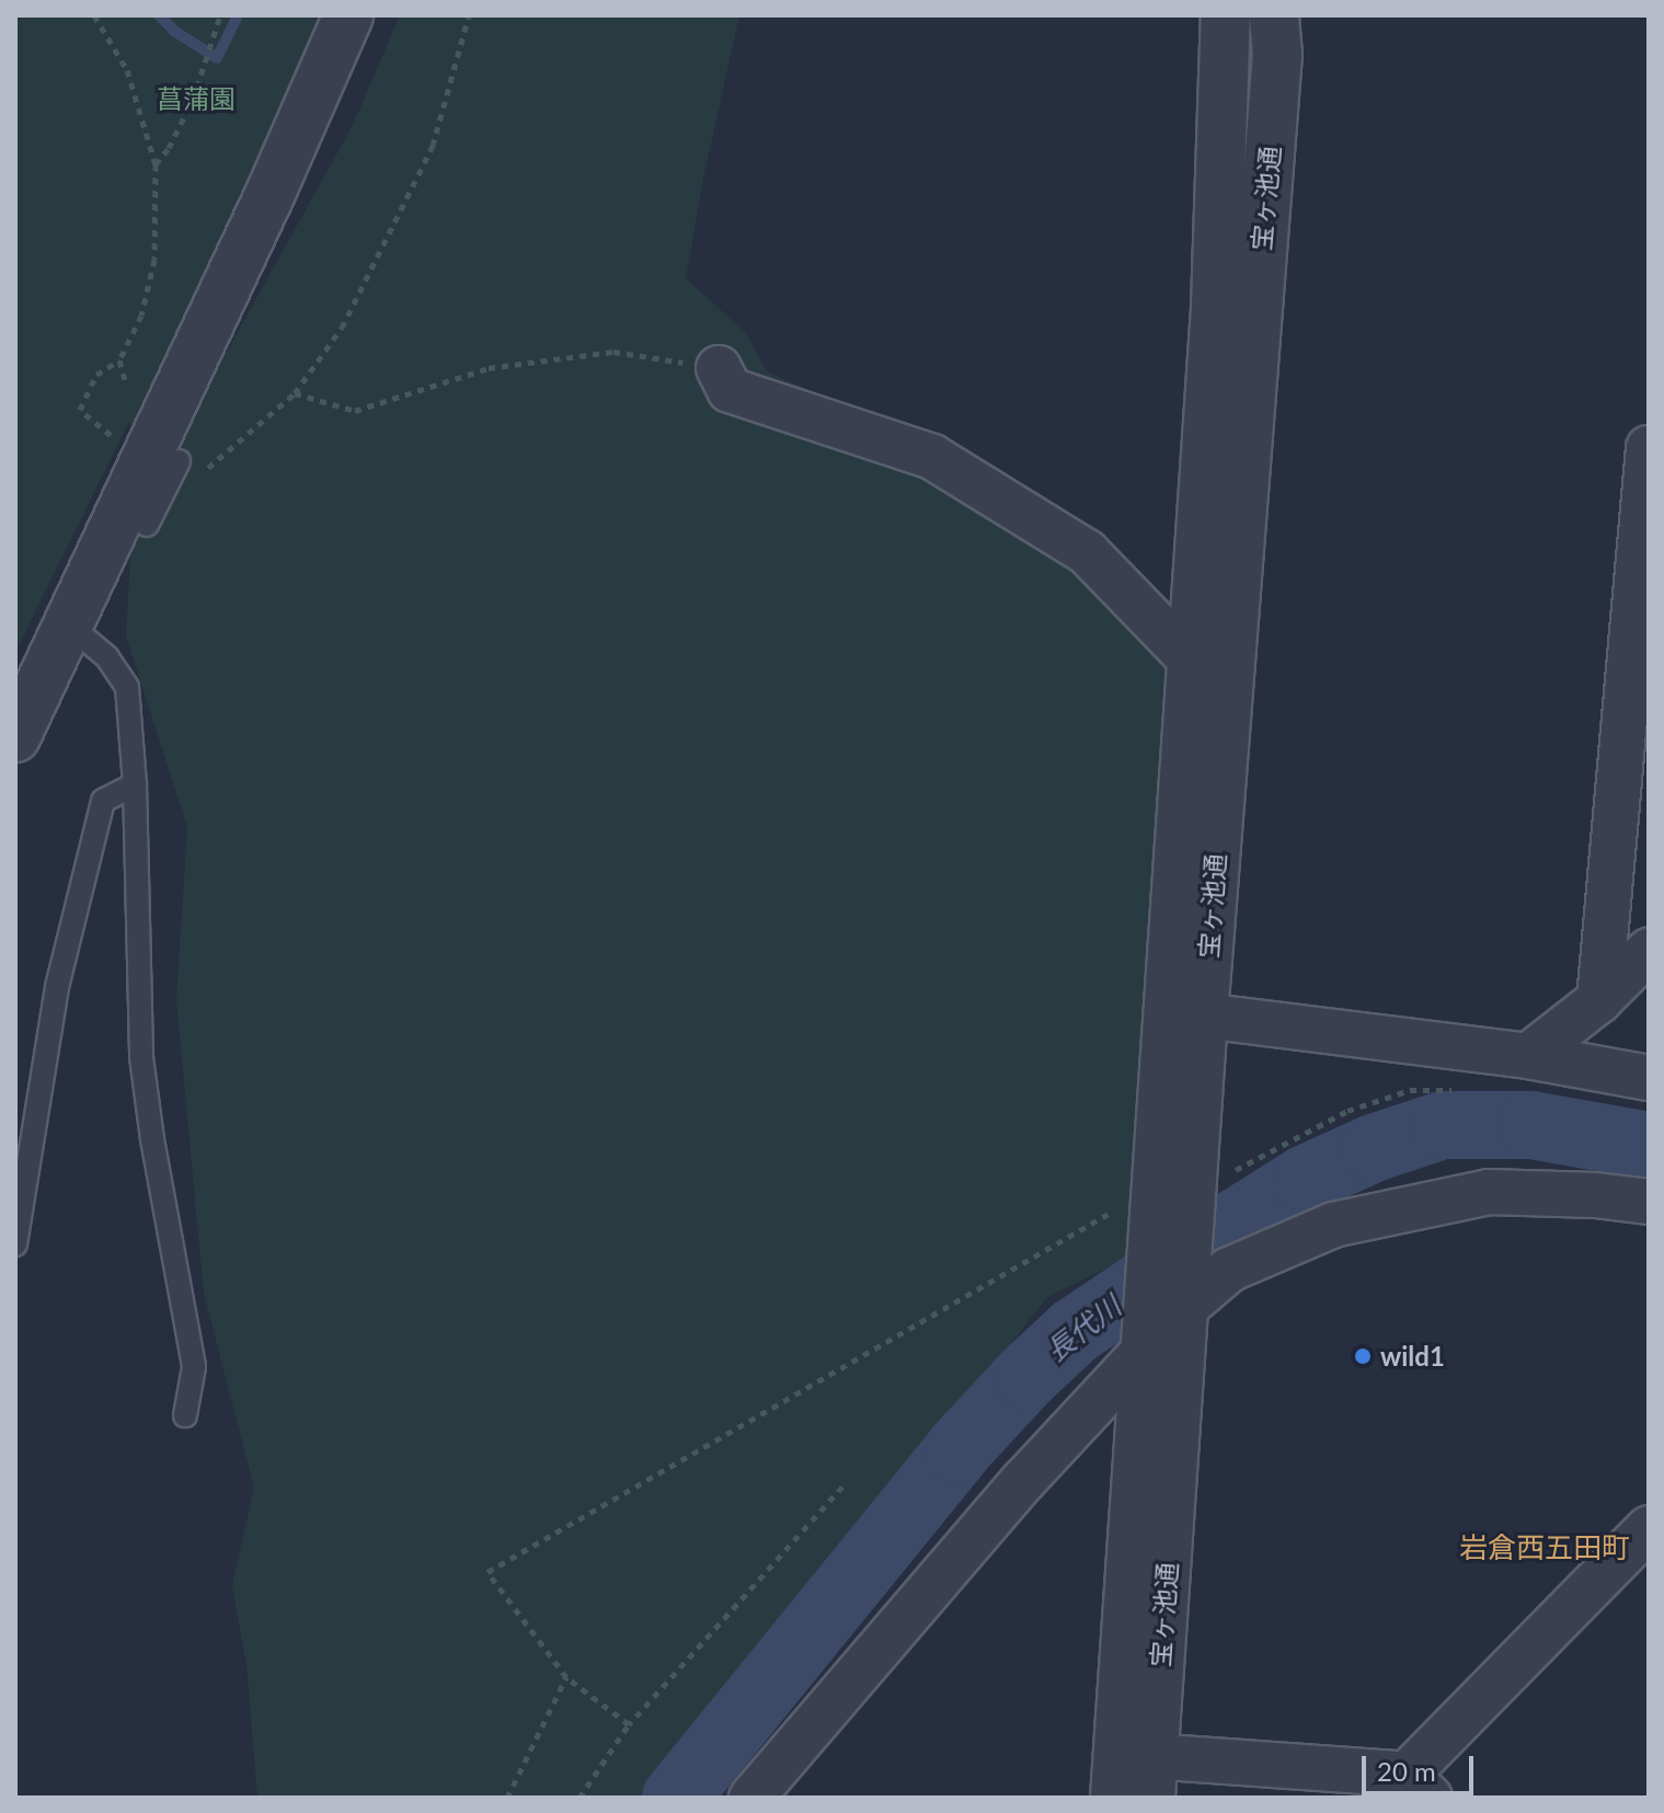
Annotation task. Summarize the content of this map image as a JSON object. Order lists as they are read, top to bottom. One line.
{"streets":{"street":["宝ヶ池通"]},"districts":["岩倉西五田町"],"water":["長代川"],"parks":["菖蒲園"],"places":["wild1"],"scale_bar":"20 m"}
